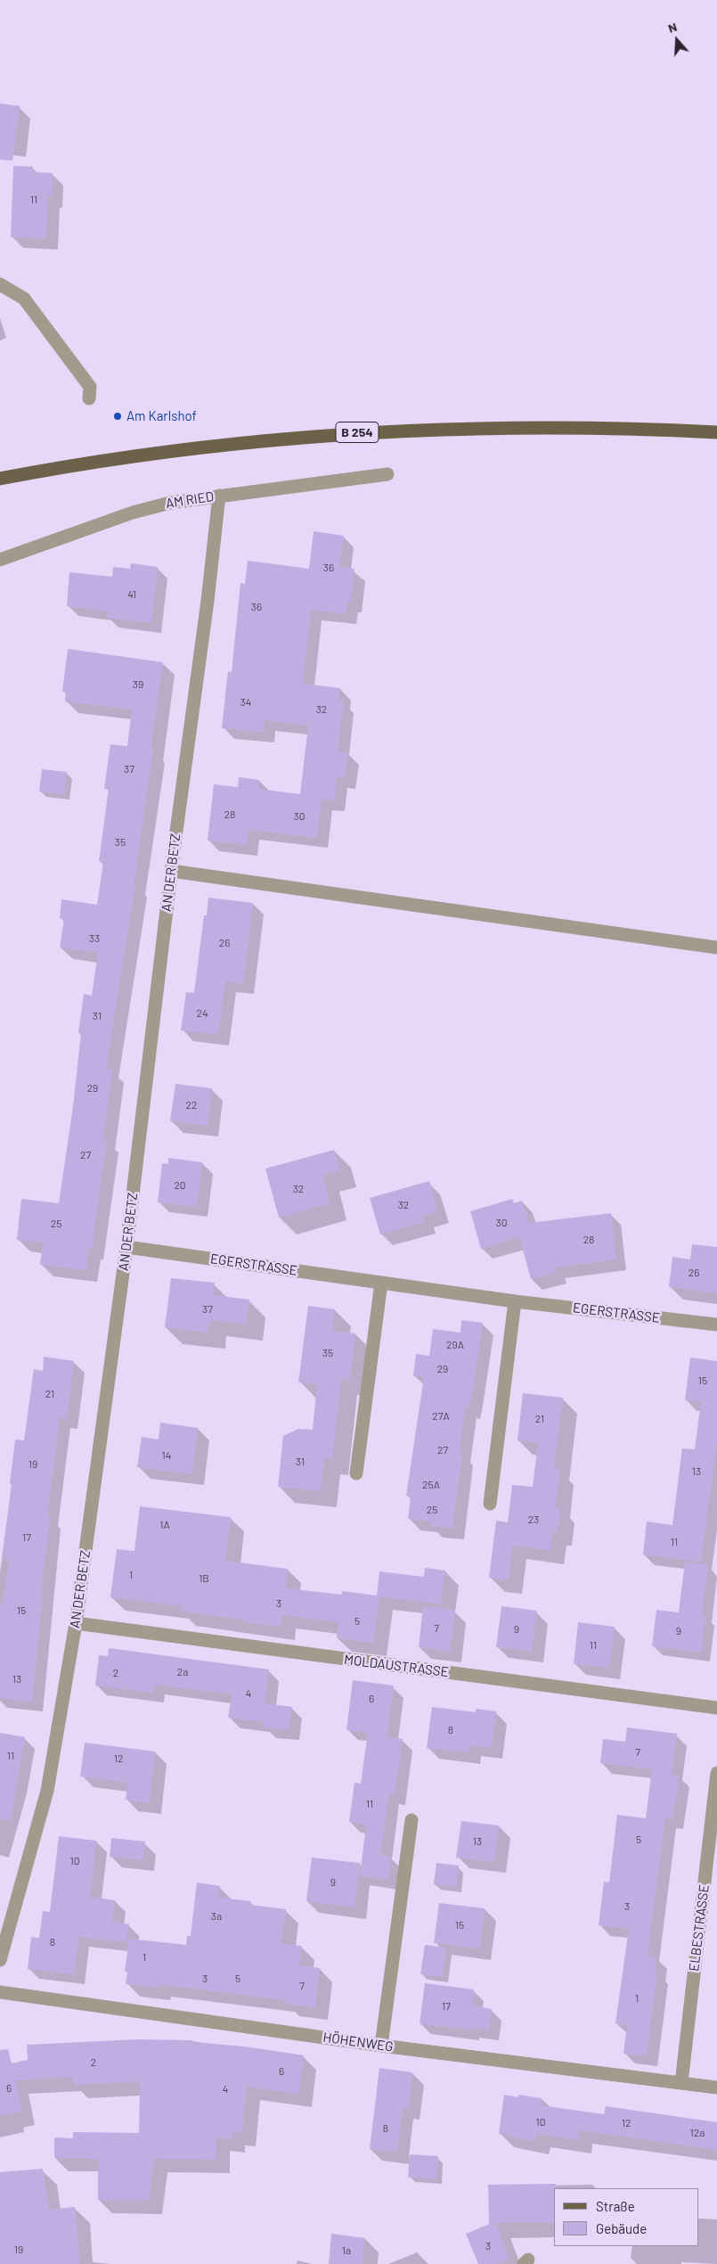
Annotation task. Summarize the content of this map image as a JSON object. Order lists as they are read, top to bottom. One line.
{"streets":{"main road":["B 254"],"street":["AM RIED","AN DER BETZ","EGERSTRASSE","MOLDAUSTRASSE","ELBESTRASSE","HÖHENWEG"]},"crossings":[["AM RIED","AN DER BETZ"],["AN DER BETZ","EGERSTRASSE"],["AN DER BETZ","MOLDAUSTRASSE"],["ELBESTRASSE","HÖHENWEG"]],"places":["Am Karlshof"],"house_numbers":["11","36","41","36","39","34","32","37","28","30","35","33","26","24","31","29","22","27","20","32","32","30","25","28","26","37","29A","35","29","15","21","27A","21","27","14","31","19","13","25A","25","23","1A","17","11","1","1B","3","15","5","7","9","9","11","2a","2","13","4","6","8","7","11","12","11","5","13","10","9","3","3a","15","8","1","3","5","7","1","17","2","6","6","4","10","12","8","12a","3","19","1a"],"legend":["Straße","Gebäude"],"north":"top"}
